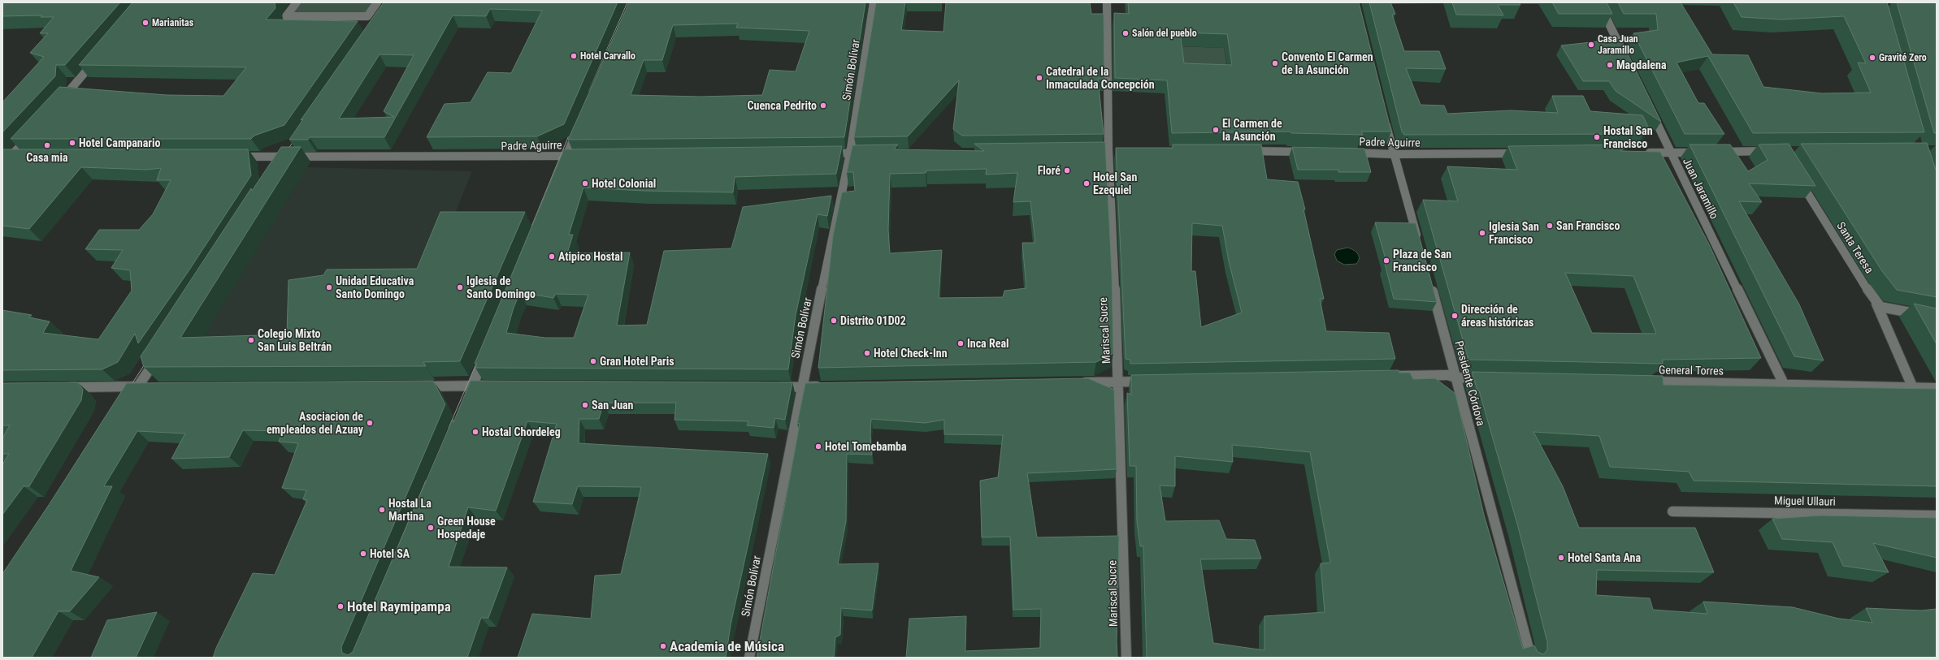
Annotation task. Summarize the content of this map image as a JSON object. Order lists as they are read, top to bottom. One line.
{"streets":{"street":["Simón Bolívar","Padre Aguirre","Juan Jaramillo","Santa Teresa","Mariscal Sucre","General Torres","Presidente Córdova","Miguel Ullauri"]},"crossings":[["Juan Jaramillo","General Torres"],["Santa Teresa","General Torres"]],"places":["Marianitas","Salón del pueblo","Casa Juan Jaramillo","Hotel Carvallo","Gravité Zero","Convento El Carmen de la Asunción","Magdalena","Catedral de la Inmaculada Concepción","Cuenca Pedrito","El Carmen de la Asunción","Hostal San Francisco","Hotel Campanario","Casa mia","Floré","Hotel Colonial","Hotel San Ezequiel","San Francisco","Iglesia San Francisco","Atipico Hostal","Plaza de San Francisco","Unidad Educativa Santo Domingo","Iglesia de Santo Domingo","Dirección de áreas históricas","Distrito 01D02","Colegio Mixto San Luis Beltrán","Inca Real","Hotel Check-Inn","Gran Hotel Paris","San Juan","Asociacion de empleados del Azuay","Hostal Chordeleg","Hotel Tomebamba","Hostal La Martina","Green House Hospedaje","Hotel SA","Hotel Santa Ana","Hotel Raymipampa","Academia de Música"]}
